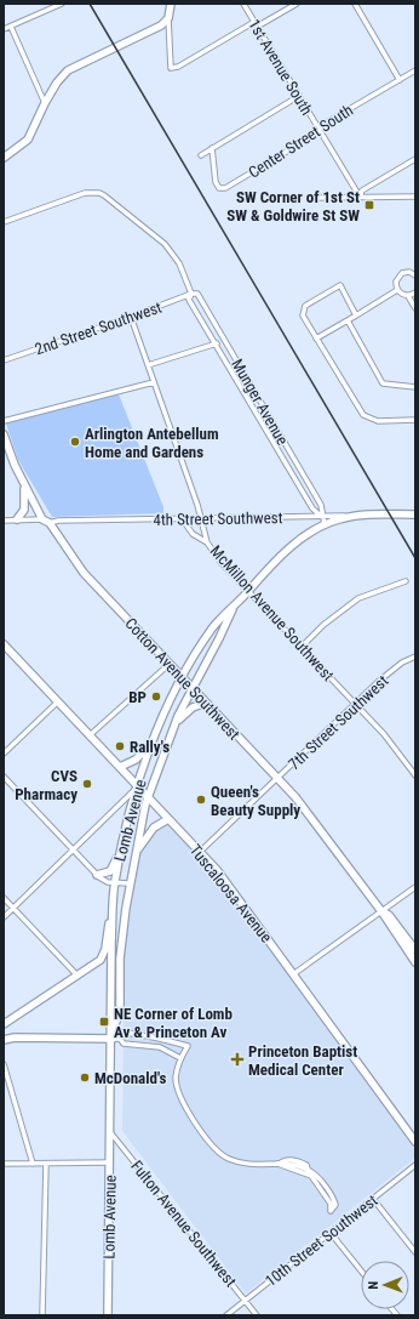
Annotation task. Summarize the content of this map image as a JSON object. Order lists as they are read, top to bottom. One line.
{"streets":{"main road":["4th Street Southwest","Cotton Avenue Southwest","Lomb Avenue","Tuscaloosa Avenue"],"street":["1st Avenue South","Center Street South","2nd Street Southwest","Munger Avenue","McMillon Avenue Southwest","7th Street Southwest","Fulton Avenue Southwest","10th Street Southwest"]},"crossings":[["1st Avenue South","Center Street South"],["2nd Street Southwest","Munger Avenue"],["2nd Street Southwest","McMillon Avenue Southwest"],["Munger Avenue","4th Street Southwest"],["Munger Avenue","Lomb Avenue"],["4th Street Southwest","McMillon Avenue Southwest"],["4th Street Southwest","Cotton Avenue Southwest"],["4th Street Southwest","Lomb Avenue"],["McMillon Avenue Southwest","7th Street Southwest"],["McMillon Avenue Southwest","Lomb Avenue"],["Cotton Avenue Southwest","7th Street Southwest"],["Cotton Avenue Southwest","Lomb Avenue"],["7th Street Southwest","Tuscaloosa Avenue"],["Lomb Avenue","Tuscaloosa Avenue"],["Lomb Avenue","Fulton Avenue Southwest"],["Fulton Avenue Southwest","10th Street Southwest"]],"places":{"transit":["SW Corner of 1st St SW & Goldwire St SW","NE Corner of Lomb Av & Princeton Av"],"other":["Arlington Antebellum Home and Gardens","BP","Rally's","CVS Pharmacy","Queen's Beauty Supply","McDonald's"],"health":["Princeton Baptist Medical Center"]},"north":"left"}
